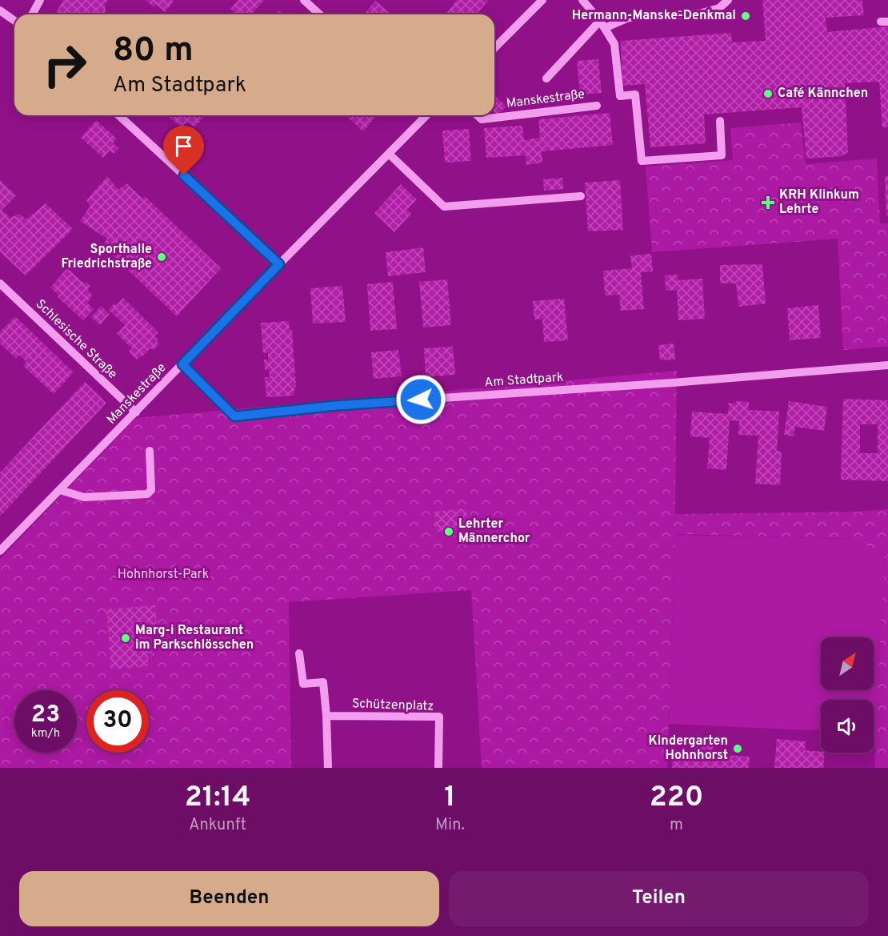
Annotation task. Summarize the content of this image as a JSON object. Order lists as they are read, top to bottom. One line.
{"streets":{"street":["Manskestraße","Schlesische Straße","Am Stadtpark","Schützenplatz"]},"crossings":[["Manskestraße","Schlesische Straße"],["Manskestraße","Am Stadtpark"]],"parks":["Hohnhorst-Park"],"places":{"other":["Hermann-Manske-Denkmal","Café Kännchen","Sporthalle Friedrichstraße","Lehrter Männerchor","Marg-i Restaurant im Parkschlösschen","Kindergarten Hohnhorst"],"health":["KRH Klinkum Lehrte"]},"north":"top right","page":{"turn":["80 m","Am Stadtpark"],"speed":"23 km/h","limit":"30","eta":["21:14","Ankunft","1","Min.","220","m"],"buttons":["Beenden","Teilen"]}}
